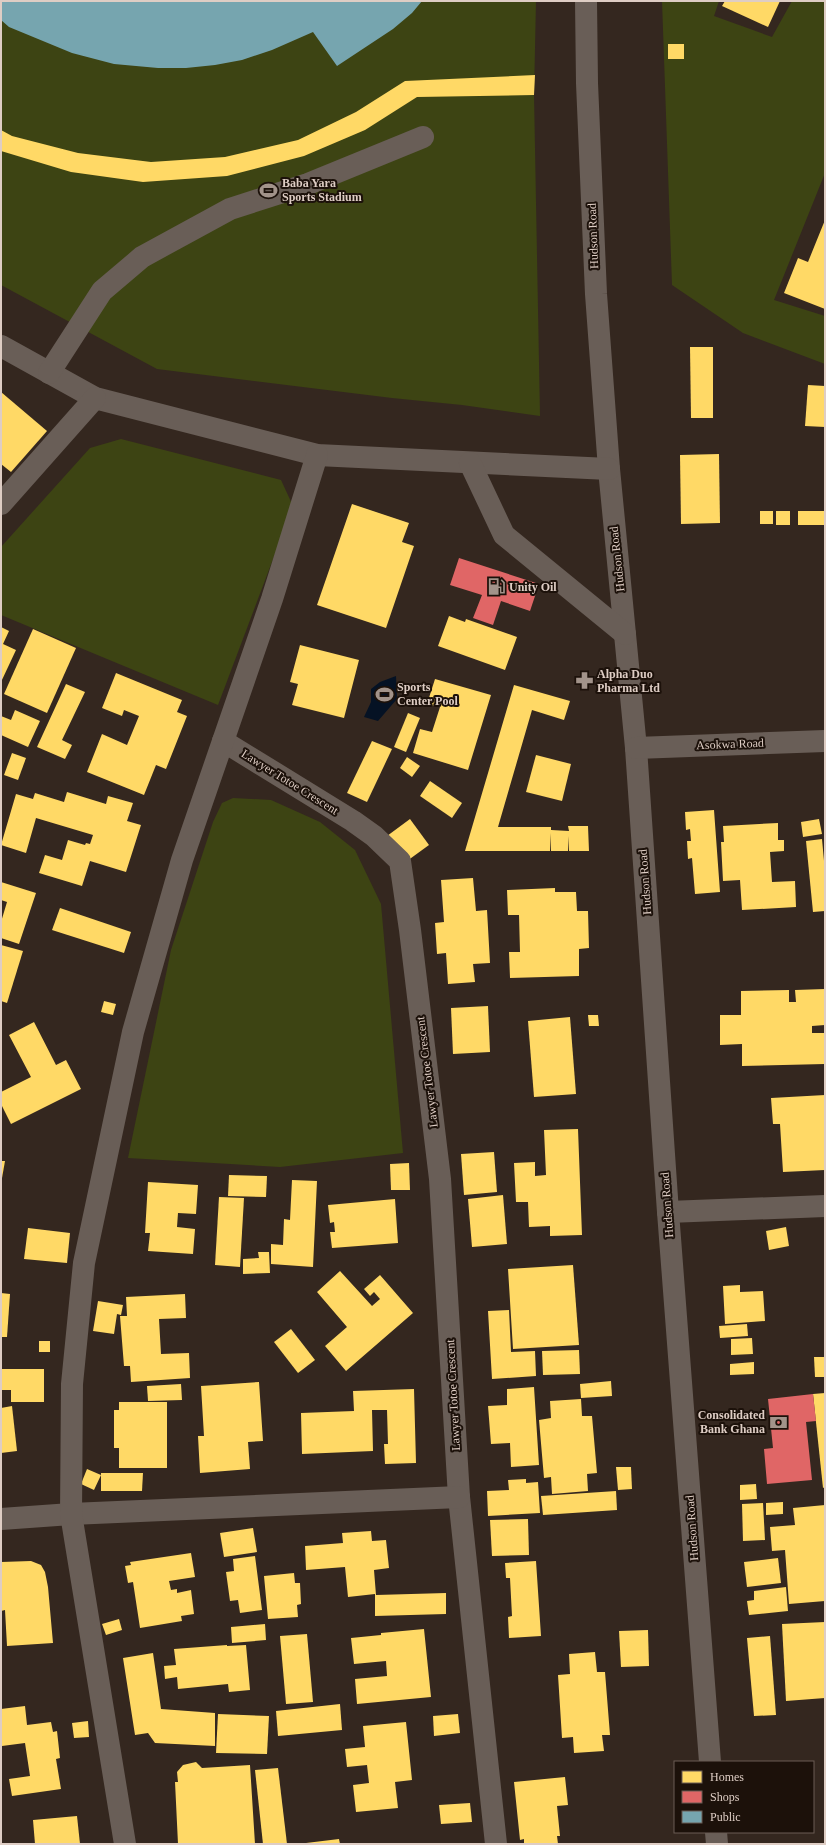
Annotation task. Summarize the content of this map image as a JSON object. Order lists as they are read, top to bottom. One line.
{"streets":{"street":["Hudson Road","Asokwa Road","Lawyer Totoe Crescent"]},"crossings":[["Hudson Road","Asokwa Road"]],"places":{"sports":["Baba Yara Sports Stadium","Sports Center Pool"],"fuel station":["Unity Oil"],"pharmacy":["Alpha Duo Pharma Ltd"],"bank":["Consolidated Bank Ghana"]},"legend":["Homes","Shops","Public"]}
